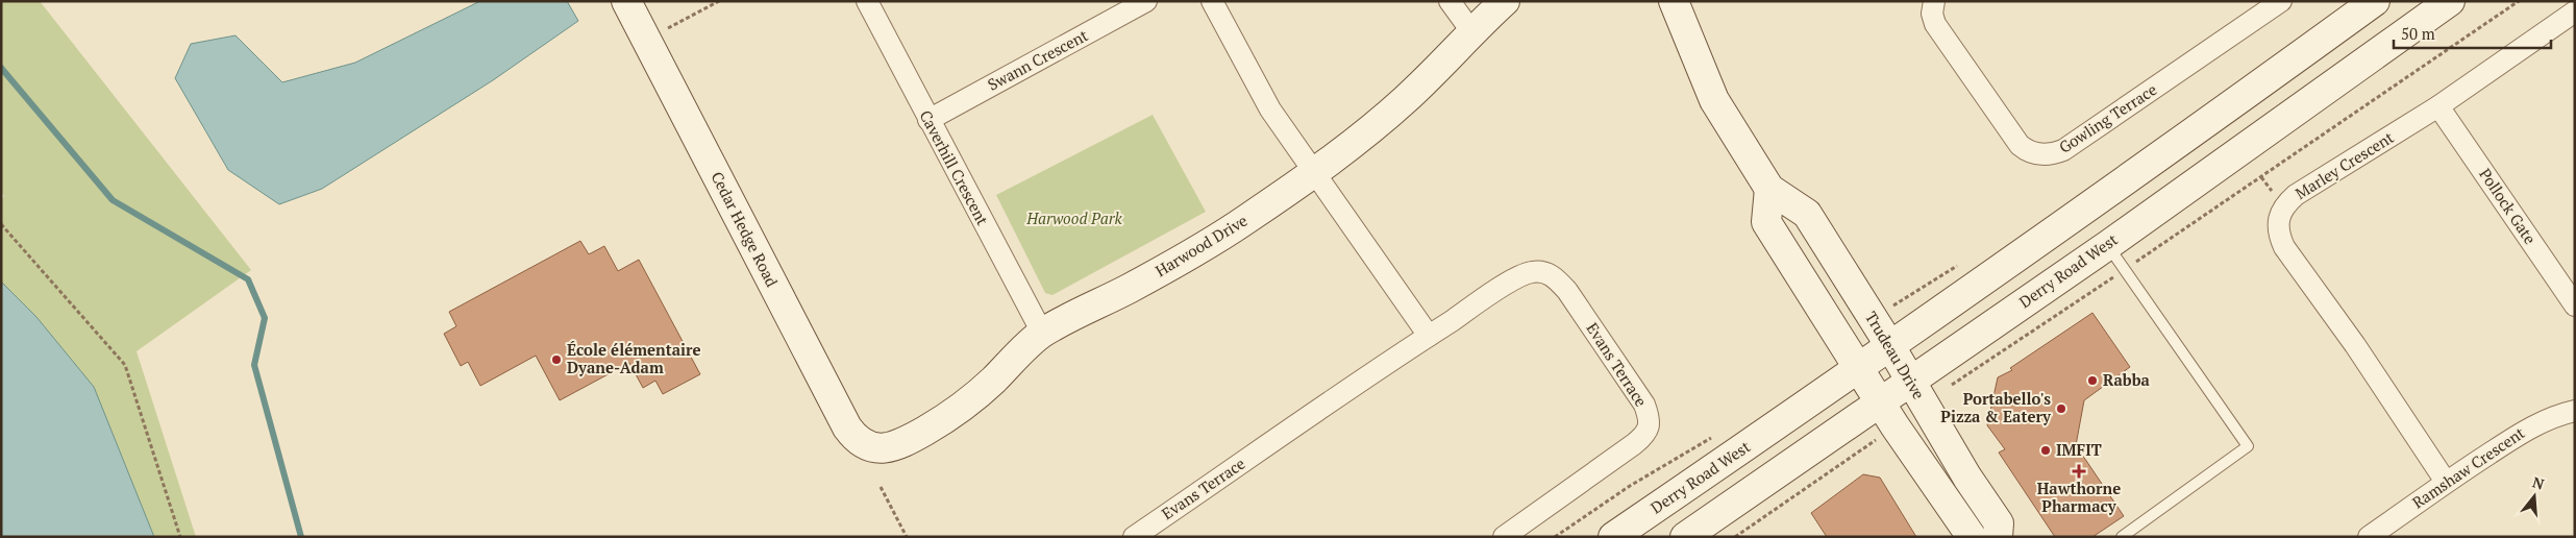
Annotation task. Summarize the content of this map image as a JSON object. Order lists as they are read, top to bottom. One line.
{"streets":{"street":["Swann Crescent","Gowling Terrace","Marley Crescent","Caverhill Crescent","Pollock Gate","Cedar Hedge Road","Harwood Drive","Derry Road West","Trudeau Drive","Evans Terrace","Ramshaw Crescent"]},"crossings":[["Swann Crescent","Caverhill Crescent"],["Marley Crescent","Pollock Gate"],["Marley Crescent","Ramshaw Crescent"],["Caverhill Crescent","Harwood Drive"],["Cedar Hedge Road","Harwood Drive"],["Derry Road West","Trudeau Drive"]],"parks":["Harwood Park"],"places":{"other":["École élémentaire Dyane-Adam","Rabba","Portabello's Pizza & Eatery","IMFIT"],"health":["Hawthorne Pharmacy"]},"scale_bar":"50 m","north":"top"}
